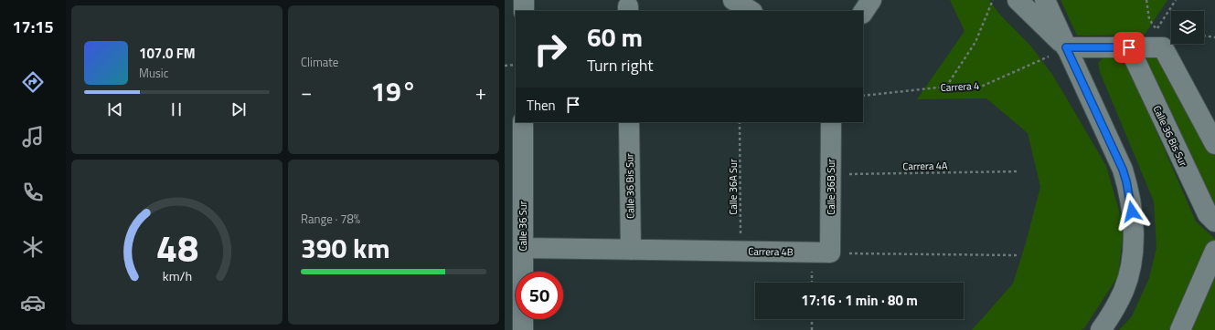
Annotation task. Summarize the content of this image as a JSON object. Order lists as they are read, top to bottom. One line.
{"streets":{"street":["Calle 36 Bis Sur","Calle 36B Sur","Calle 36 Sur","Carrera 4B"],"path":["Carrera 4","Carrera 4A","Calle 36A Sur"]},"crossings":[["Calle 36 Bis Sur","Carrera 4B"],["Carrera 4A","Calle 36B Sur"],["Calle 36A Sur","Carrera 4B"],["Calle 36B Sur","Carrera 4B"],["Calle 36 Sur","Carrera 4B"]],"page":{"tabs":"17:15","tile":["Climate",["Range · 78%","390 km"]],"turn":["60 m","Turn right"],"song":["107.0 FM","Music"],"heat":["−","19°","+"],"then":"Then","limit":"50","trip":"17:16 · 1 min · 80 m","gauge":["48","km/h"]}}
